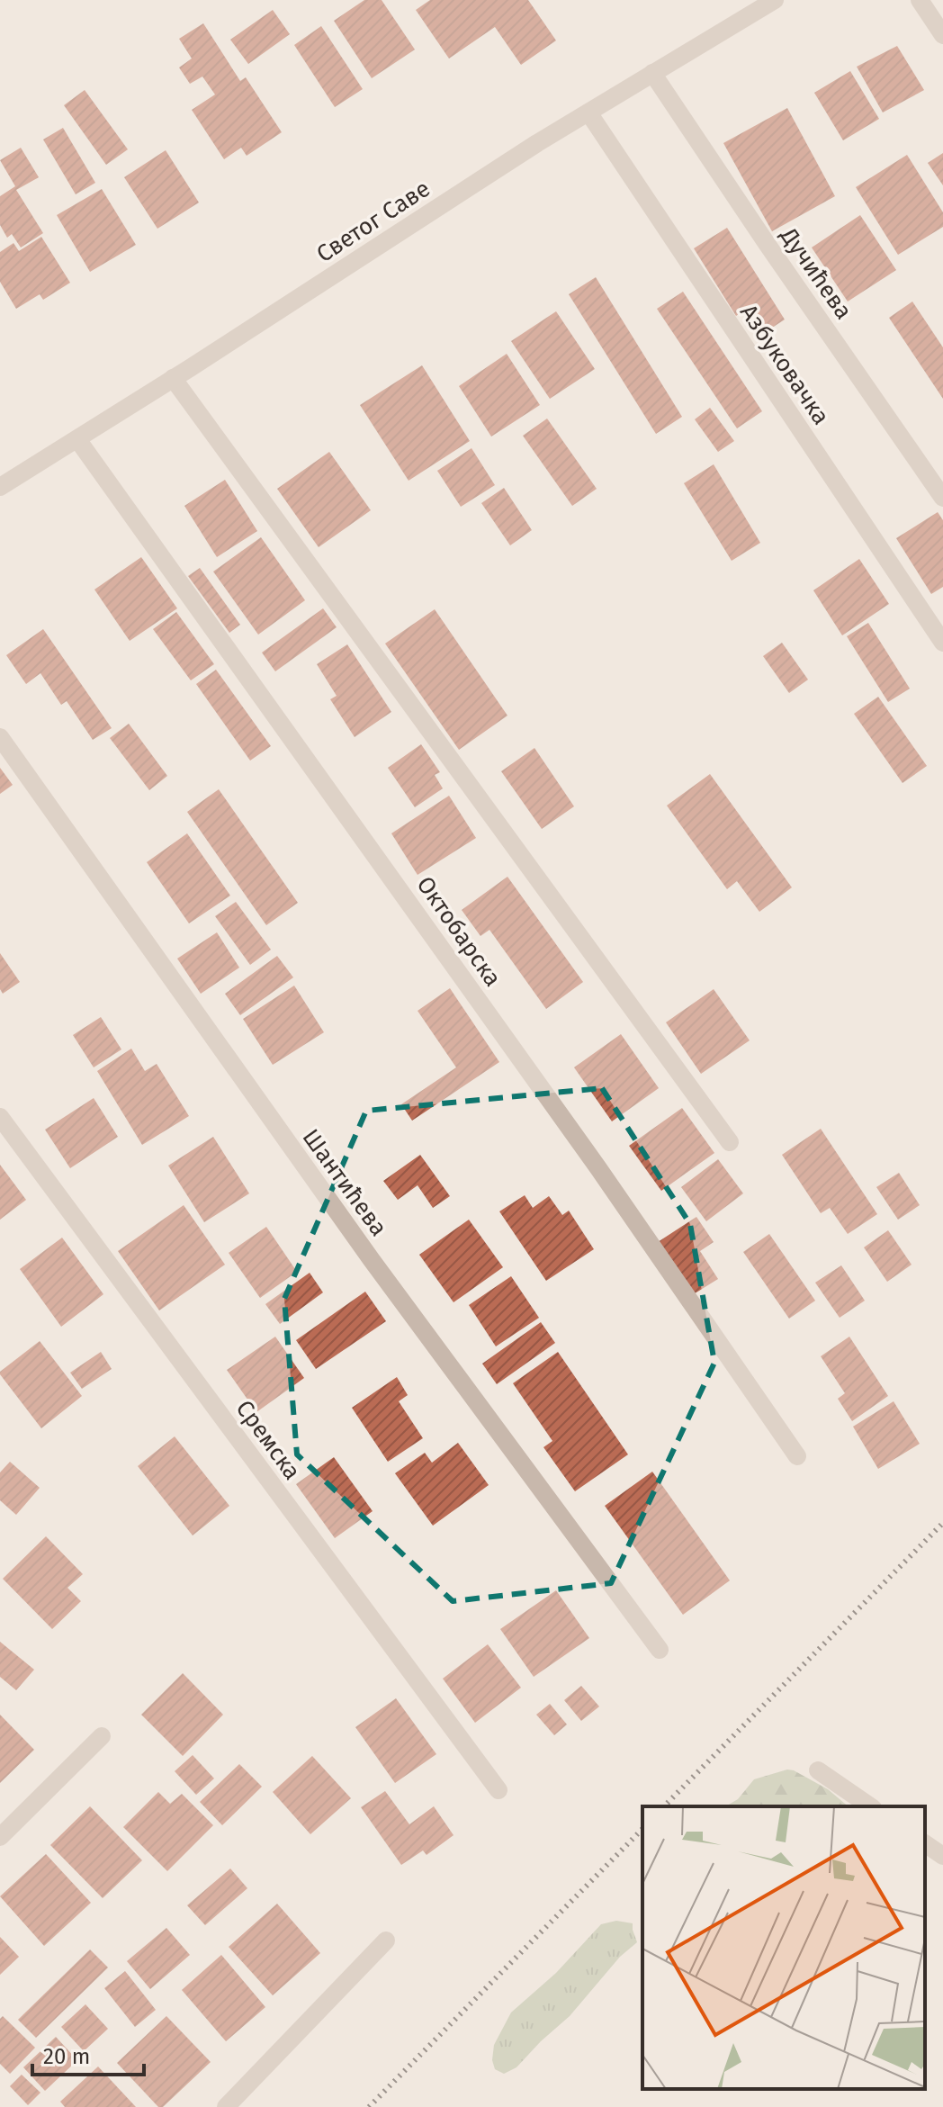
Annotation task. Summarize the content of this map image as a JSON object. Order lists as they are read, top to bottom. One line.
{"streets":{"street":["Светог Саве","Дучићева","Азбуковачка","Октобарска","Шантићева","Сремска"]},"crossings":[["Светог Саве","Дучићева"],["Светог Саве","Азбуковачка"],["Светог Саве","Октобарска"]],"scale_bar":"20 m"}
